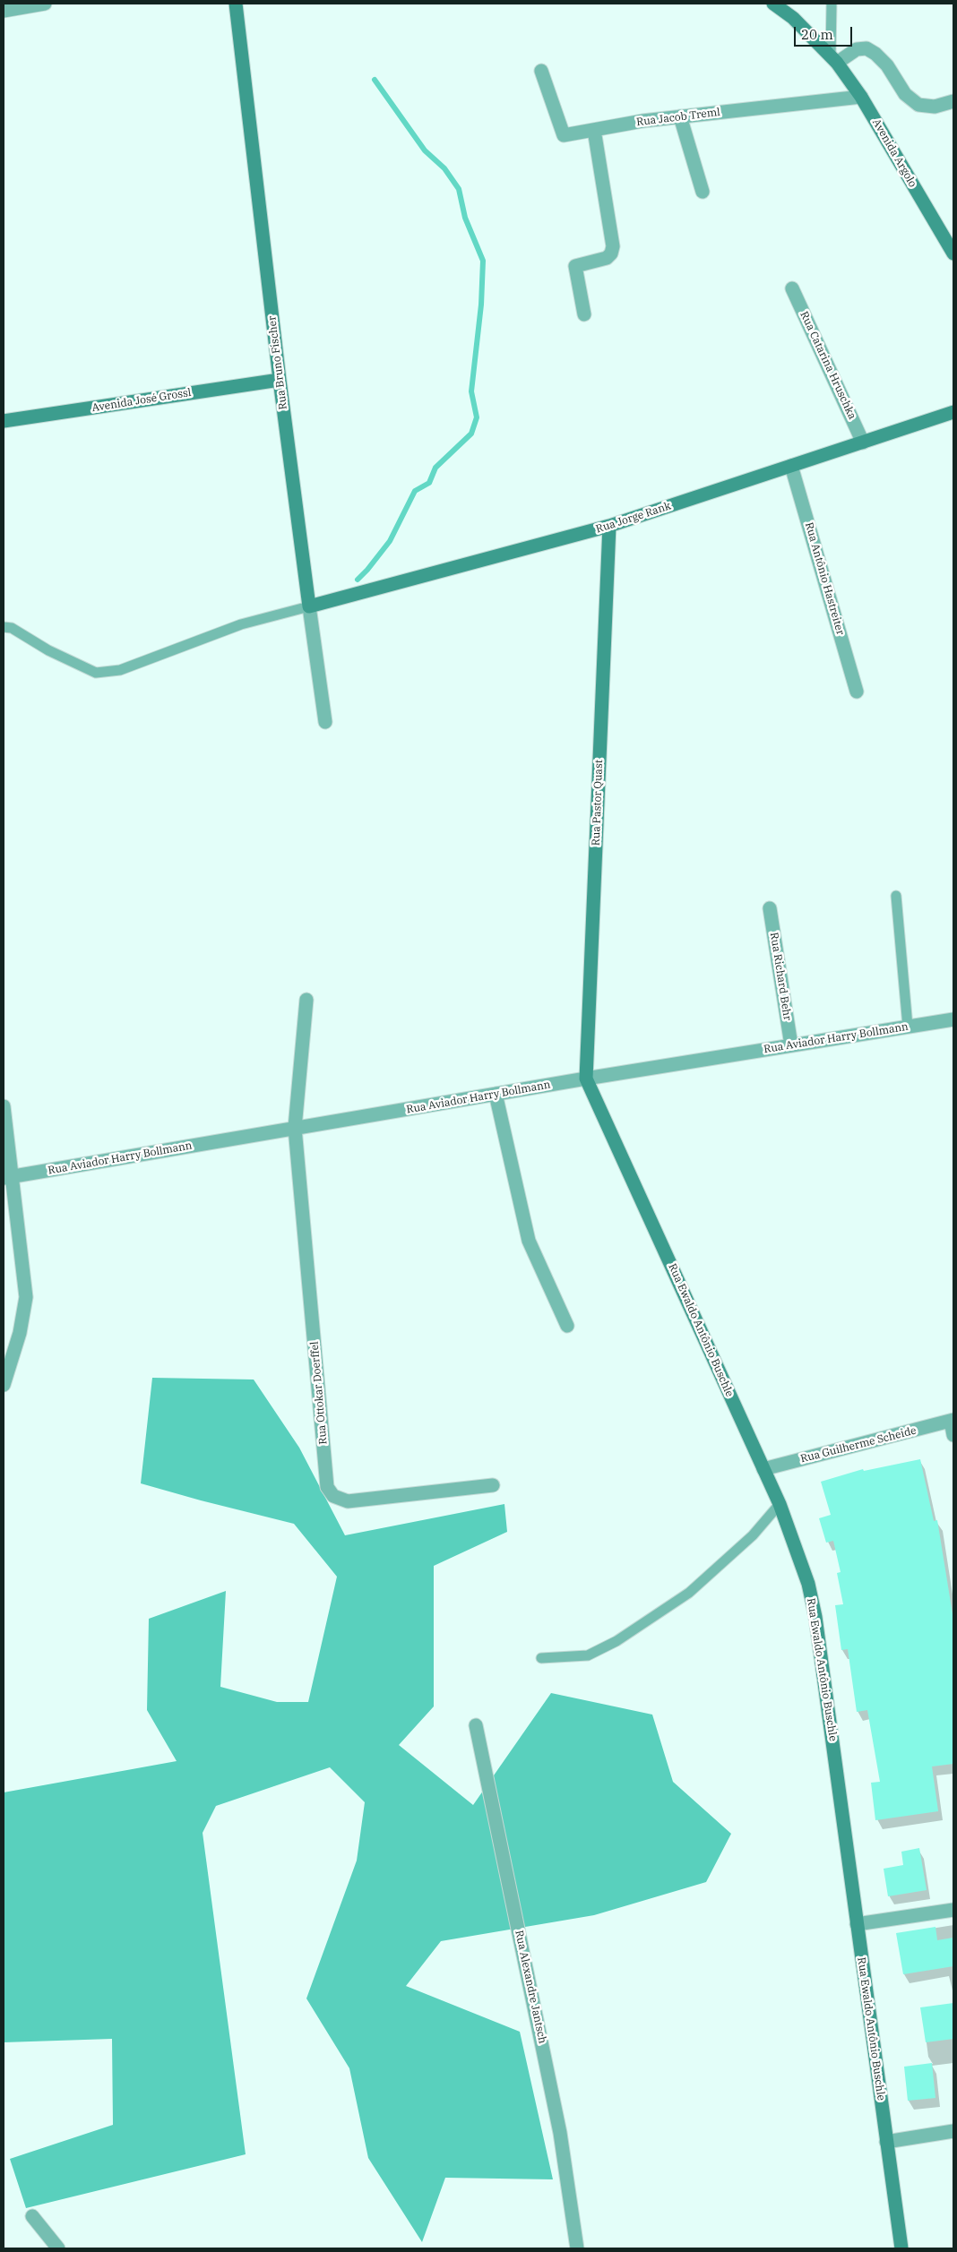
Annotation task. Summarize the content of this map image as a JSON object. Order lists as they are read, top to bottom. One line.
{"streets":{"street":["Rua Jacob Treml","Avenida Argolo","Rua Bruno Fischer","Rua Catarina Hruschka","Avenida José Grossl","Rua Jorge Rank","Rua Antônio Hastreiter","Rua Pastor Quast","Rua Richard Behr","Rua Aviador Harry Bollmann","Rua Ewaldo Antônio Buschle","Rua Ottokar Doerffel","Rua Guilherme Scheide","Rua Alexandre Jantsch"]},"crossings":[["Rua Jacob Treml","Avenida Argolo"],["Rua Bruno Fischer","Avenida José Grossl"],["Rua Bruno Fischer","Rua Jorge Rank"],["Rua Catarina Hruschka","Rua Jorge Rank"],["Rua Jorge Rank","Rua Antônio Hastreiter"],["Rua Jorge Rank","Rua Pastor Quast"],["Rua Pastor Quast","Rua Aviador Harry Bollmann"],["Rua Pastor Quast","Rua Ewaldo Antônio Buschle"],["Rua Richard Behr","Rua Aviador Harry Bollmann"],["Rua Aviador Harry Bollmann","Rua Ewaldo Antônio Buschle"],["Rua Aviador Harry Bollmann","Rua Ottokar Doerffel"],["Rua Ewaldo Antônio Buschle","Rua Guilherme Scheide"]],"scale_bar":"20 m"}
